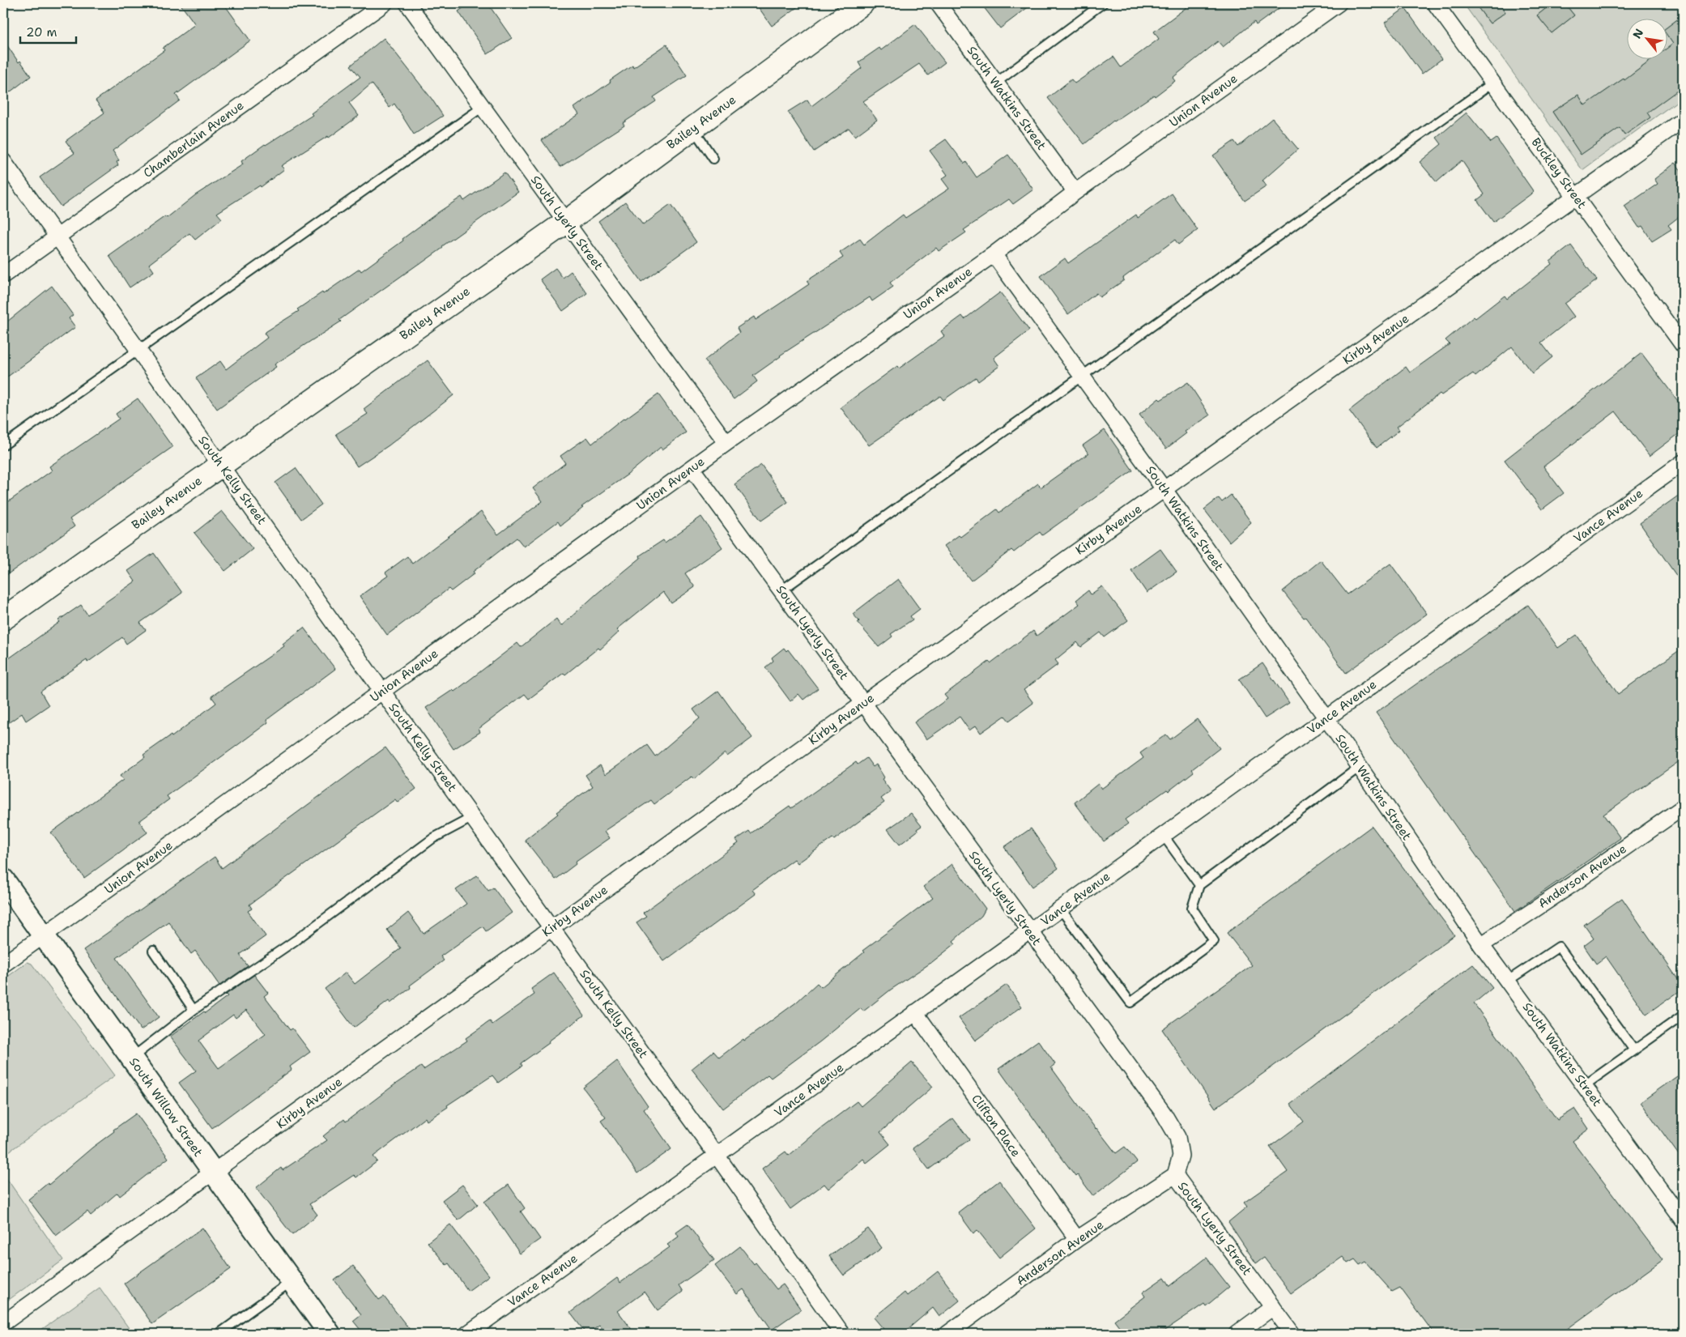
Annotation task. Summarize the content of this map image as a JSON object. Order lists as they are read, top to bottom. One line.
{"streets":{"main road":["Bailey Avenue","South Willow Street"],"street":["South Watkins Street","Union Avenue","Chamberlain Avenue","Buckley Street","South Lyerly Street","Kirby Avenue","South Kelly Street","Vance Avenue","Anderson Avenue","Clifton Place"]},"crossings":[["South Watkins Street","Union Avenue"],["South Watkins Street","Kirby Avenue"],["South Watkins Street","Vance Avenue"],["South Watkins Street","Anderson Avenue"],["Union Avenue","South Lyerly Street"],["Union Avenue","South Kelly Street"],["Union Avenue","South Willow Street"],["Bailey Avenue","South Lyerly Street"],["Bailey Avenue","South Kelly Street"],["Chamberlain Avenue","South Kelly Street"],["Buckley Street","Kirby Avenue"],["South Lyerly Street","Kirby Avenue"],["South Lyerly Street","Vance Avenue"],["South Lyerly Street","Anderson Avenue"],["Kirby Avenue","South Kelly Street"],["Kirby Avenue","South Willow Street"],["South Kelly Street","Vance Avenue"],["Vance Avenue","Clifton Place"],["Anderson Avenue","Clifton Place"]],"scale_bar":"20 m","north":"top left"}
